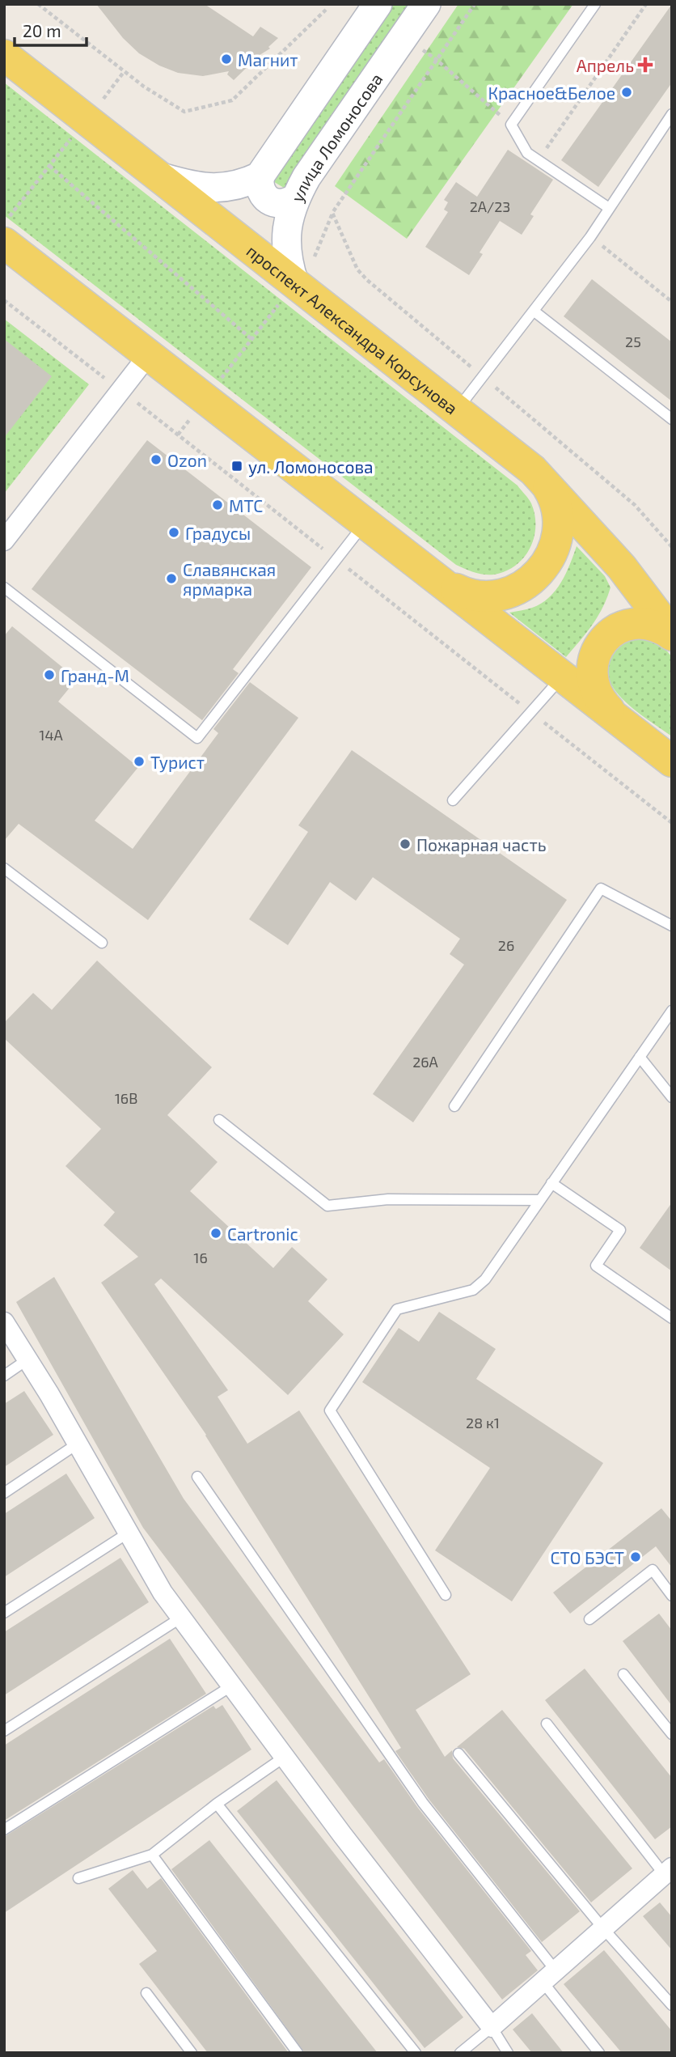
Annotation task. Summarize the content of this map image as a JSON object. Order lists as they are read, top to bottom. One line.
{"streets":{"main road":["улица Ломоносова","проспект Александра Корсунова"]},"crossings":[["улица Ломоносова","проспект Александра Корсунова"]],"places":{"other":["Магнит","Красное&Белое","Ozon","МТС","Градусы","Славянская ярмарка","Гранд-М","Турист","Пожарная часть","Cartronic","СТО БЭСТ"],"health":["Апрель"],"transit":["ул. Ломоносова"]},"house_numbers":["2А/23","25","14А","26","26А","16В","16","28 к1"],"scale_bar":"20 m"}
